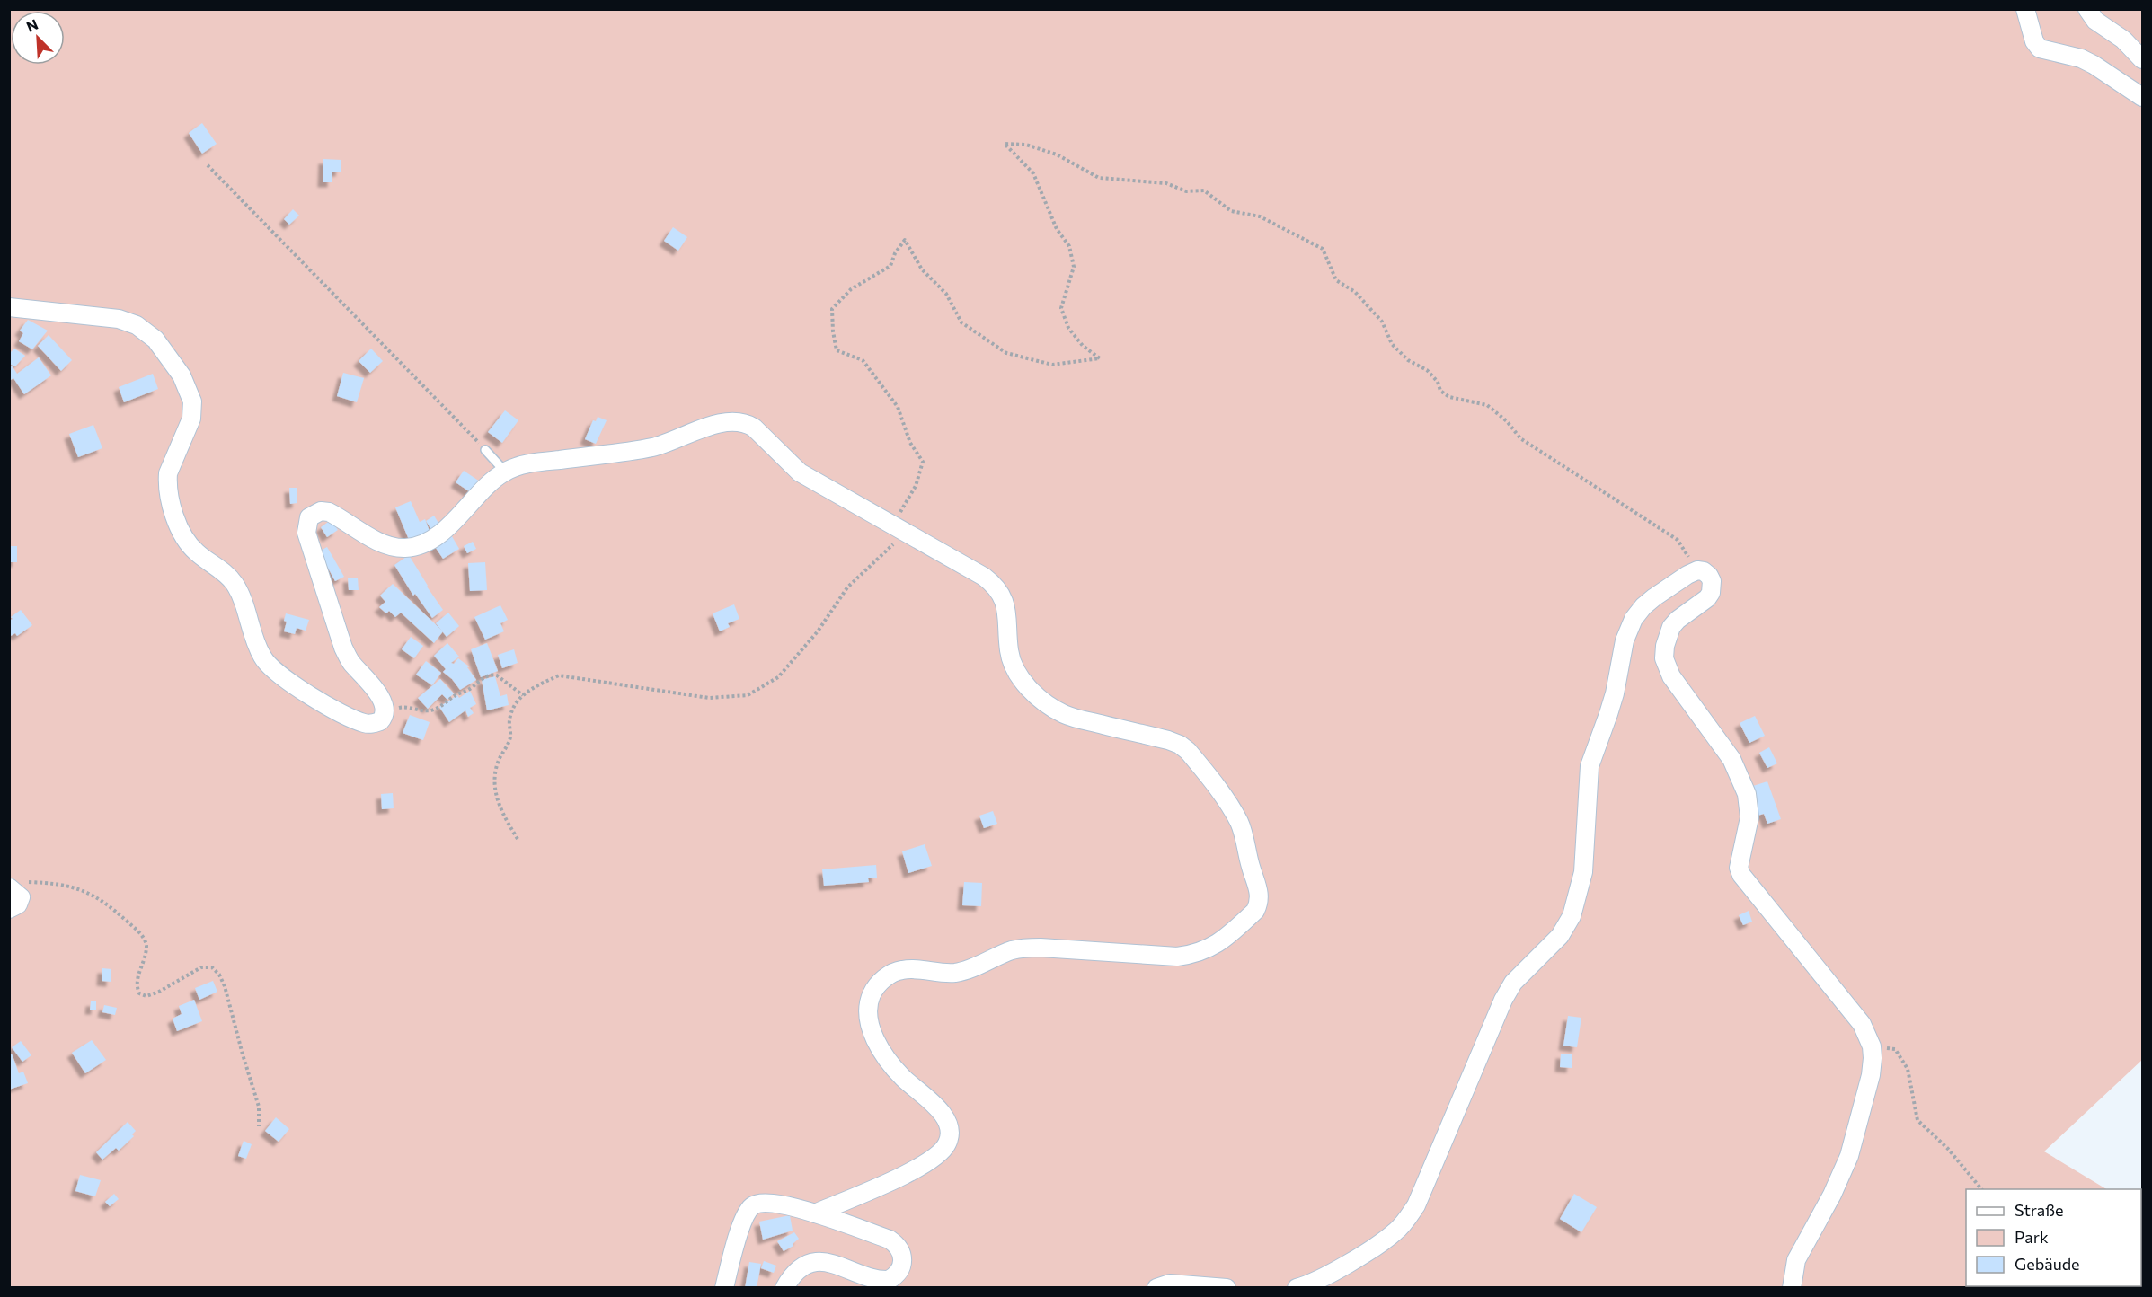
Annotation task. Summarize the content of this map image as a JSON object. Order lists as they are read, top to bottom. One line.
{"legend":["Straße","Park","Gebäude"],"north":"top left"}
